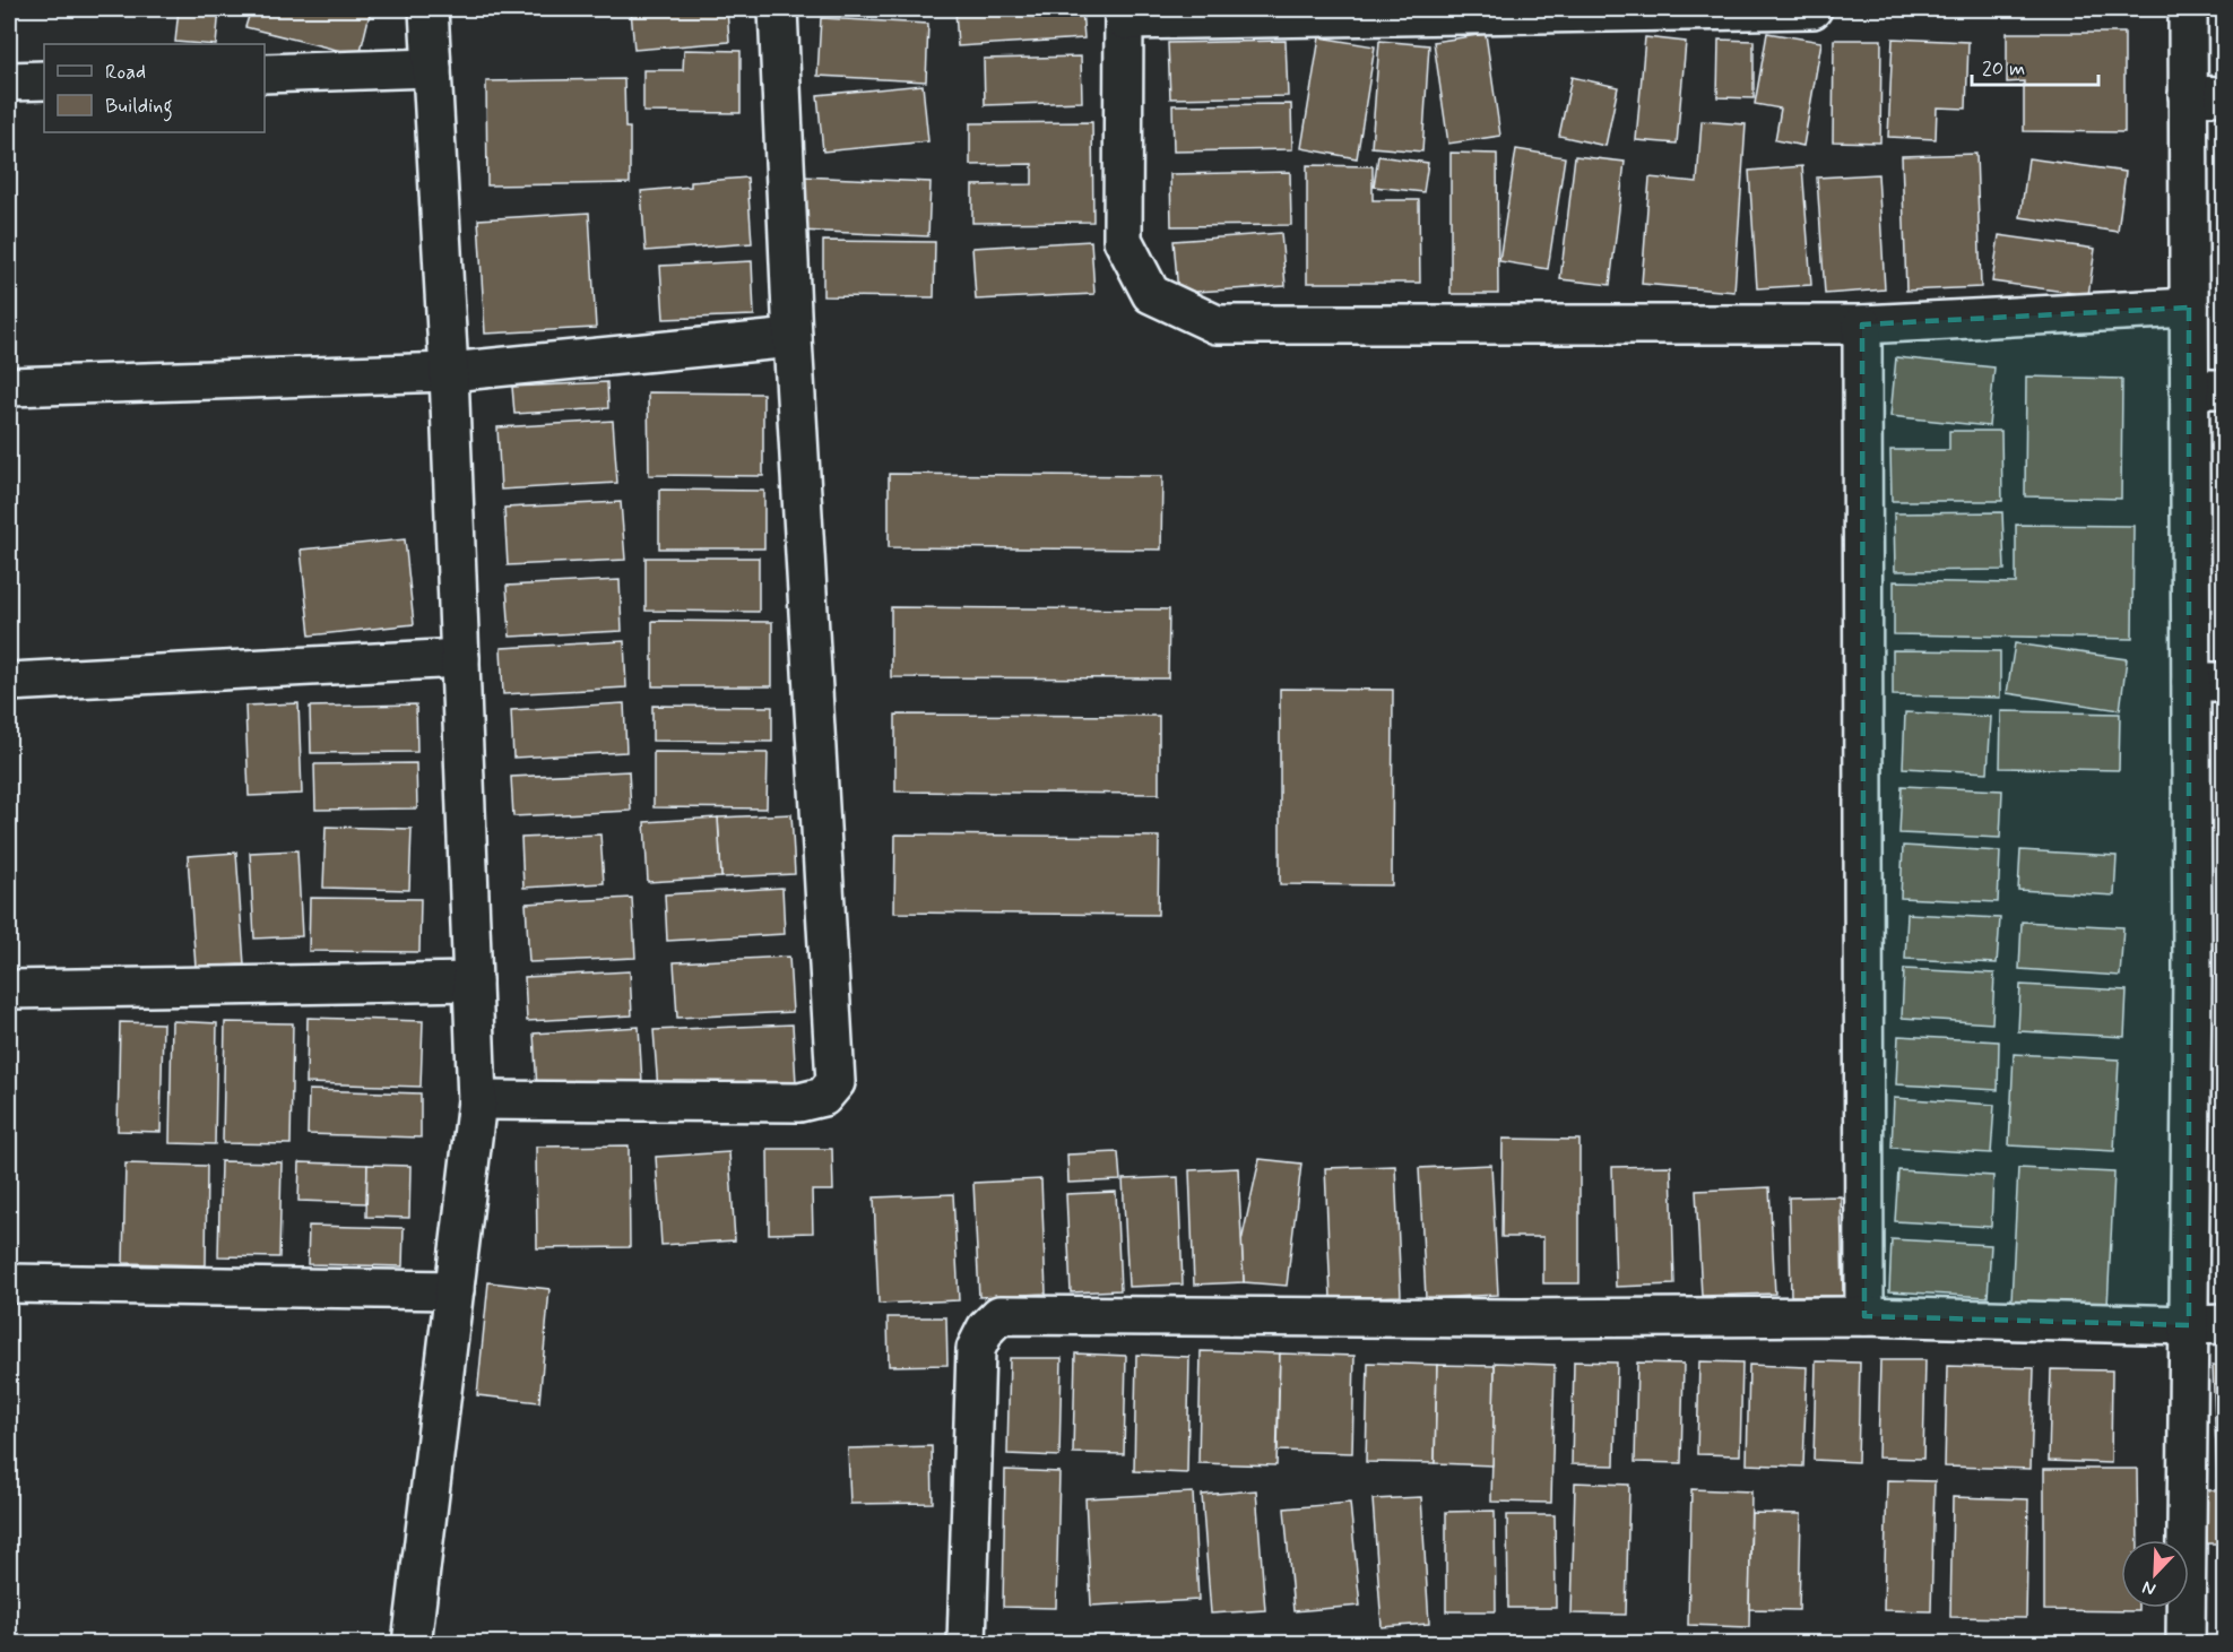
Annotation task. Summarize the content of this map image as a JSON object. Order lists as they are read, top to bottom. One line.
{"legend":["Road","Building"],"scale_bar":"20 m","north":"bottom left"}
